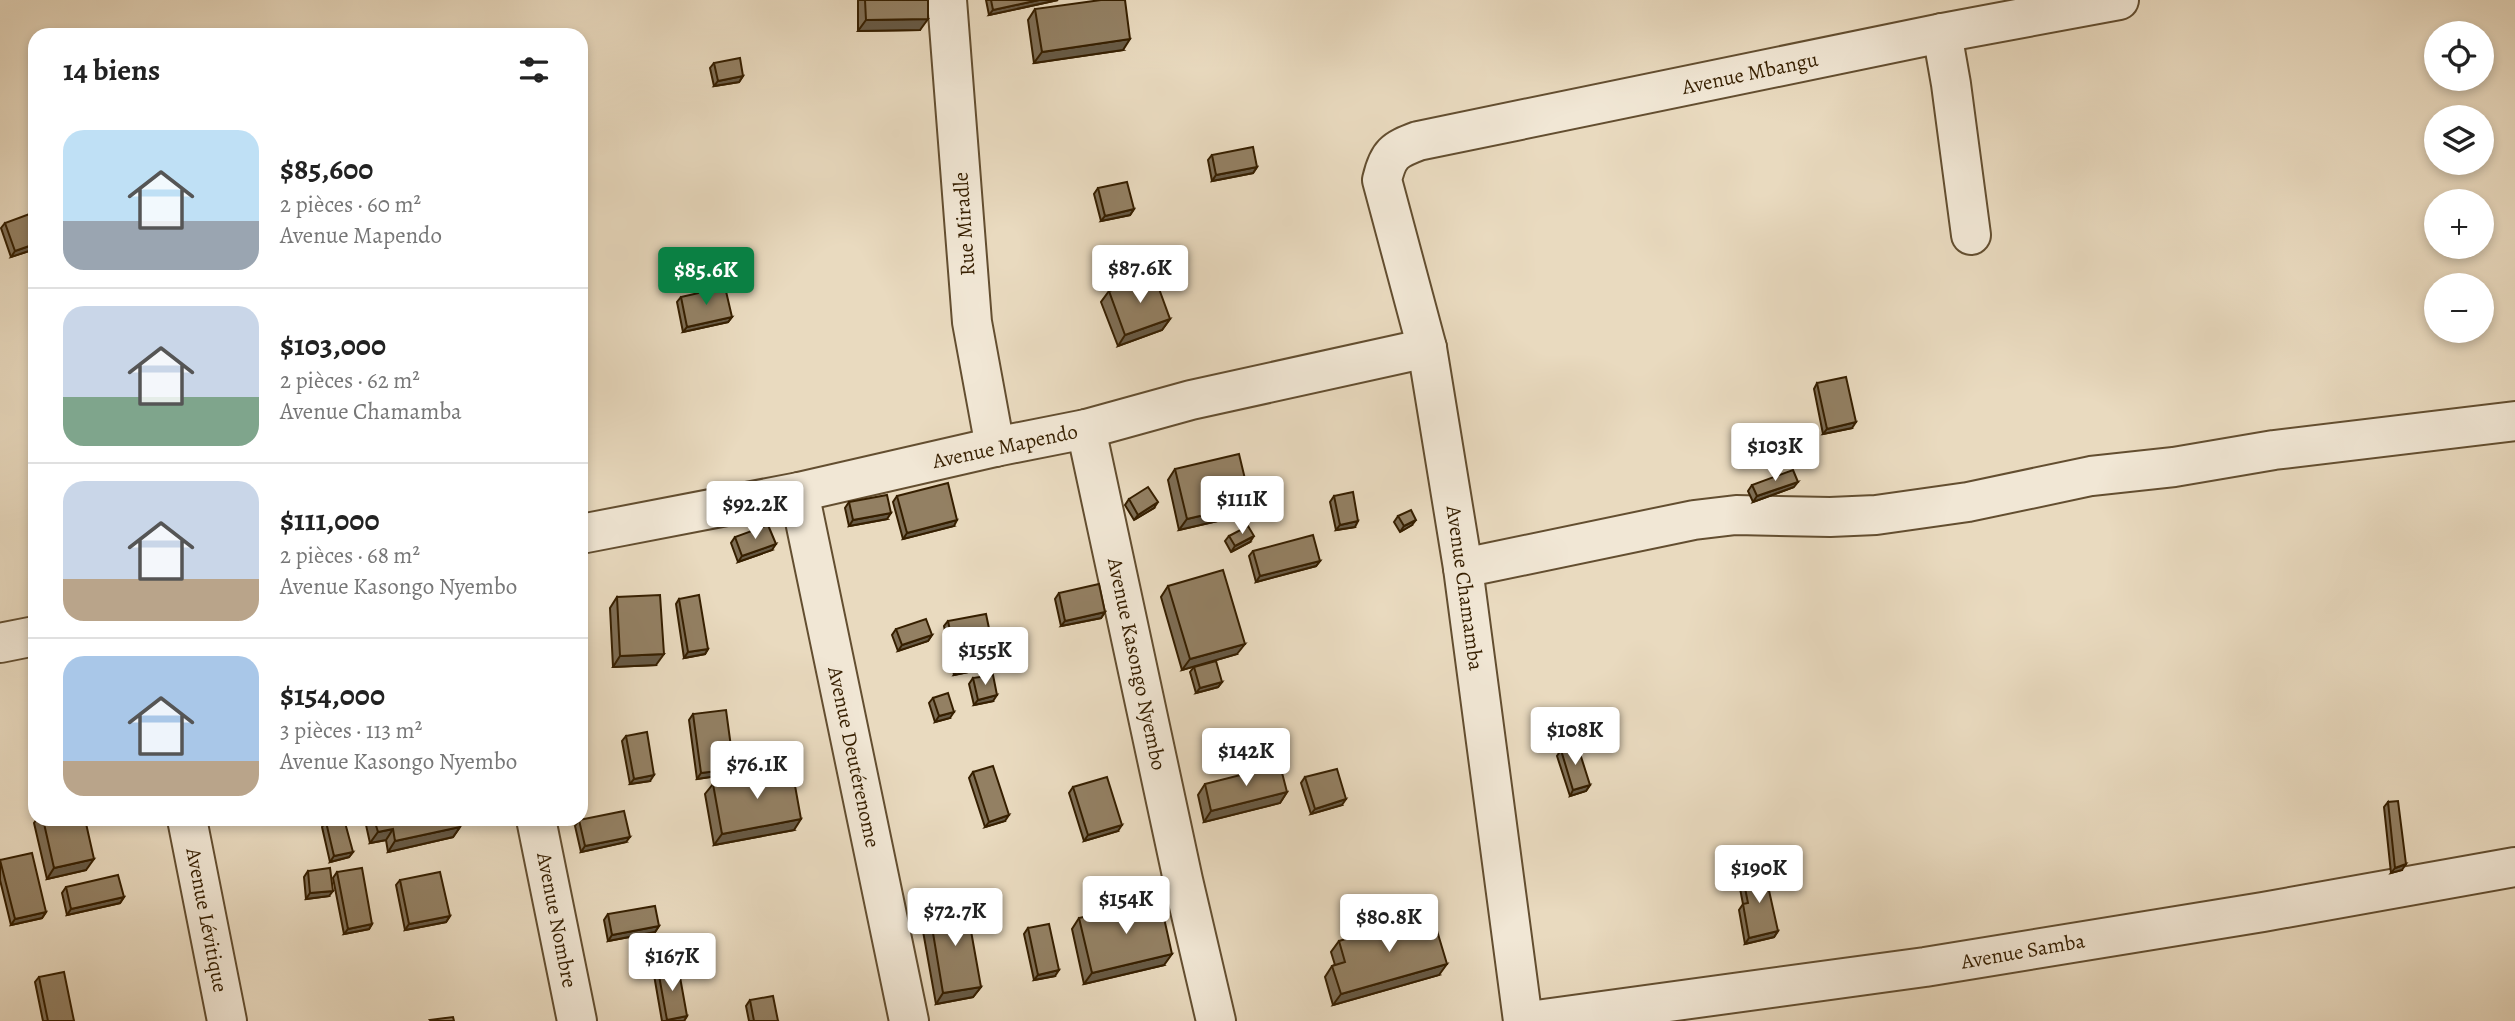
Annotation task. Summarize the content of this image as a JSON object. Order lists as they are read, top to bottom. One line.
{"streets":{"street":["Avenue Mbangu","Rue Miradle","Avenue Mapendo","Avenue Chamamba","Avenue Kasongo Nyembo","Avenue Deutérenome","Avenue Lévitique","Avenue Nombre","Avenue Samba"]},"crossings":[["Avenue Mbangu","Avenue Chamamba"],["Rue Miradle","Avenue Mapendo"],["Avenue Mapendo","Avenue Chamamba"],["Avenue Mapendo","Avenue Kasongo Nyembo"],["Avenue Mapendo","Avenue Deutérenome"]],"page":{"map_buttons":["+","−"],"heading":"14 biens","list":[{"name":"$85,600","note":"2 pièces · 60 m² · Avenue Mapendo"},{"name":"$103,000","note":"2 pièces · 62 m² · Avenue Chamamba"},{"name":"$111,000","note":"2 pièces · 68 m² · Avenue Kasongo Nyembo"},{"name":"$154,000","note":"3 pièces · 113 m² · Avenue Kasongo Nyembo"}],"price":["$87.6K","$85.6K","$103K","$111K","$92.2K","$155K","$108K","$142K","$76.1K","$190K","$154K","$72.7K","$80.8K","$167K"]}}
